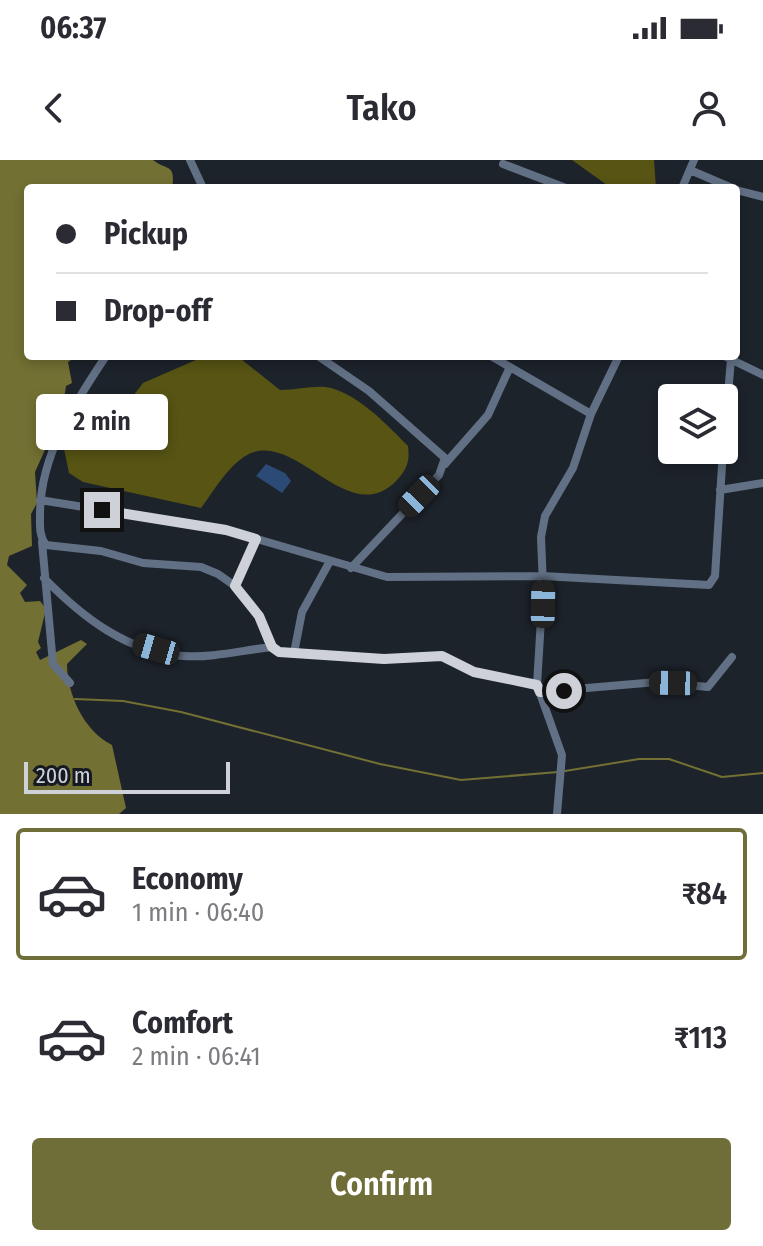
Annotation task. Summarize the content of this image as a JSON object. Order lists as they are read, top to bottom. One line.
{"scale_bar":"200 m","page":{"status":"06:37","header":"Tako","banner":["Pickup","Drop-off"],"bubble":"2 min","scale":"200 m","list":[{"name":"Economy","note":"1 min · 06:40","value":"₹84"},{"name":"Comfort","note":"2 min · 06:41","value":"₹113"}],"buttons":"Confirm"}}
